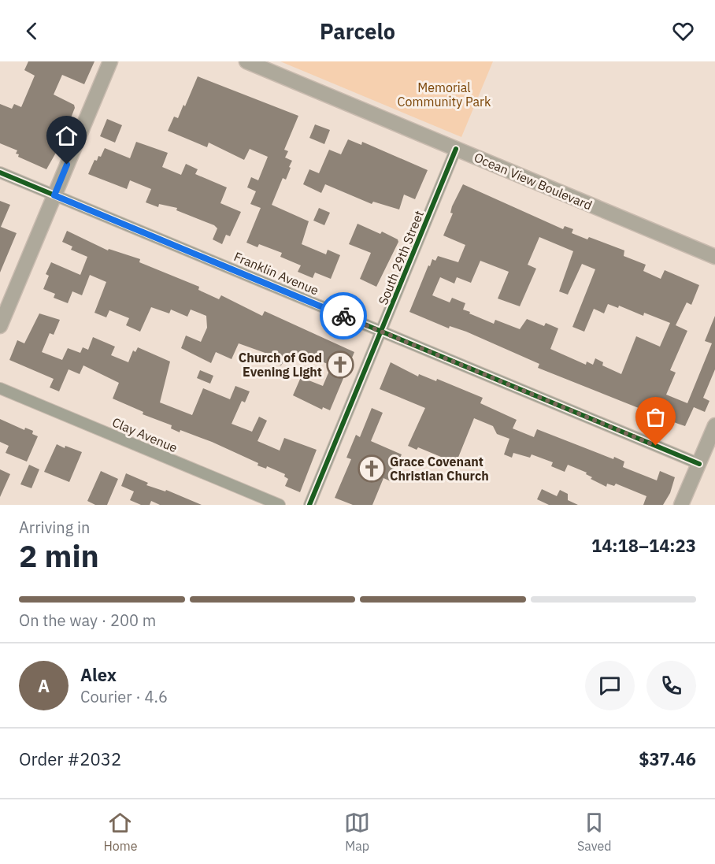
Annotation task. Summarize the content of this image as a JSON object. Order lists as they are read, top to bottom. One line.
{"streets":{"main road":["Ocean View Boulevard"],"street":["South 29th Street","Franklin Avenue","Clay Avenue"]},"crossings":[["Ocean View Boulevard","South 29th Street"],["South 29th Street","Franklin Avenue"]],"parks":["Memorial Community Park"],"places":{"church":["Church of God Evening Light","Grace Covenant Christian Church"]},"page":{"header":"Parcelo","heading":["2 min","Arriving in","14:18–14:23"],"panel":["Alex","Courier · 4.6","Order #2032","$37.46"],"bar":"On the way · 200 m","round":"A","tabs":["Home","Map","Saved"]}}
